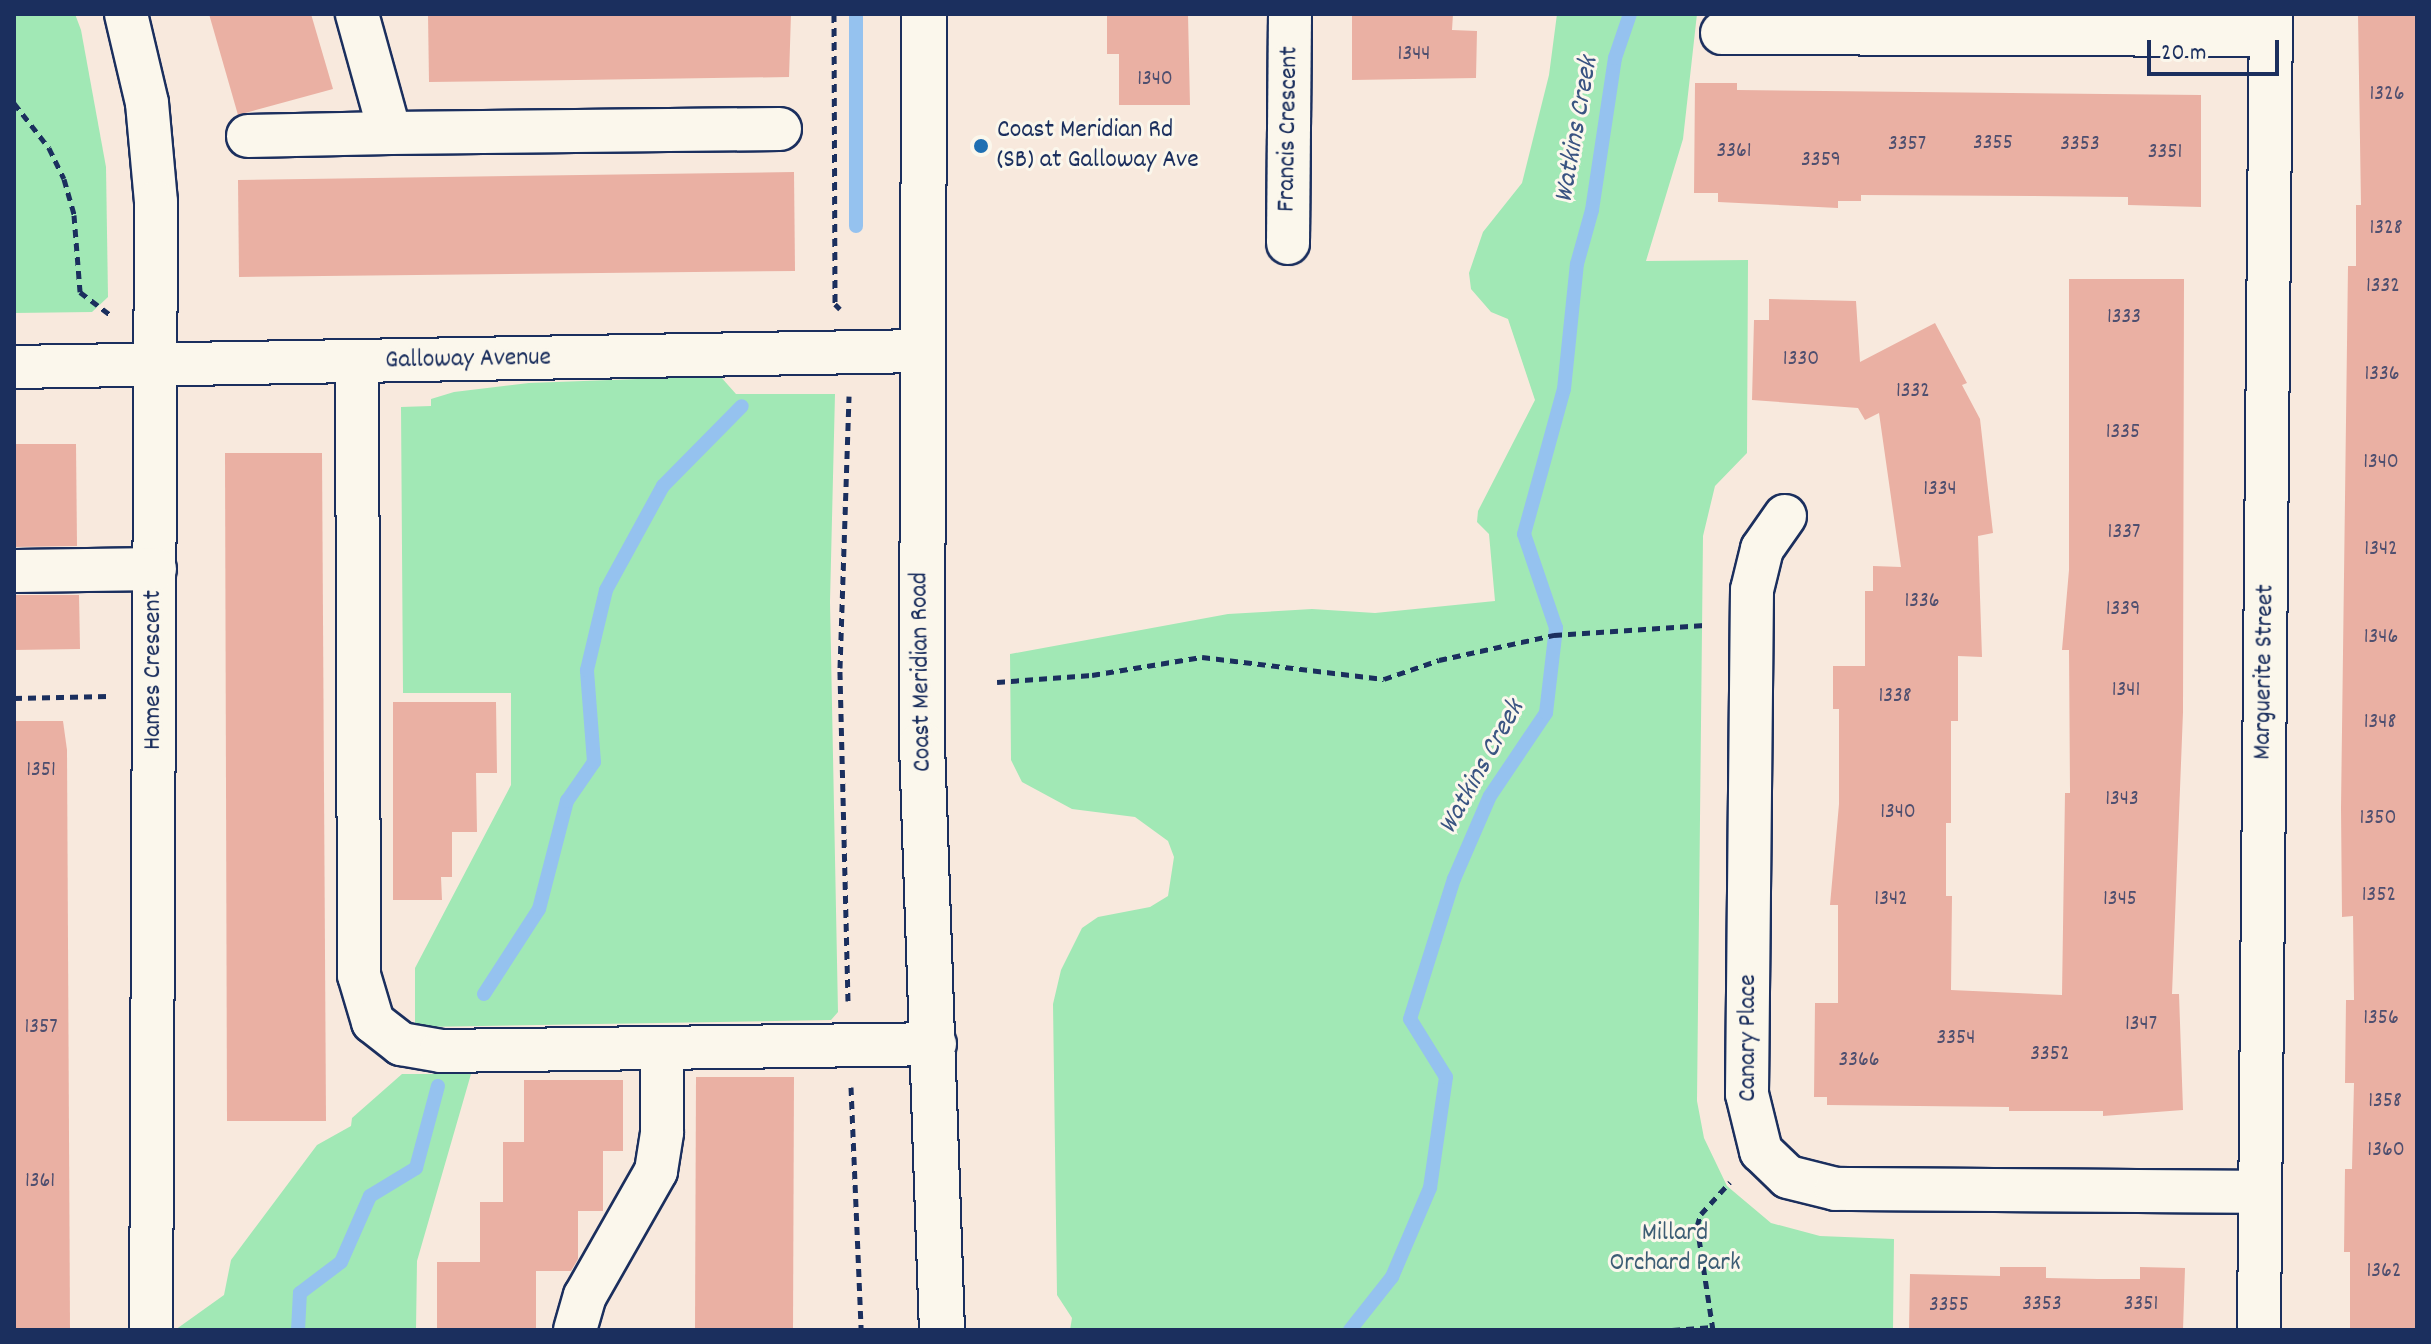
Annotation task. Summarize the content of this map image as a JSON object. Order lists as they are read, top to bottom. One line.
{"streets":{"main road":["Coast Meridian Road"],"street":["Francis Crescent","Galloway Avenue","Hames Crescent","Marguerite Street","Canary Place"]},"crossings":[["Galloway Avenue","Hames Crescent"],["Galloway Avenue","Coast Meridian Road"],["Marguerite Street","Canary Place"]],"water":["Watkins Creek"],"parks":["Millard Orchard Park"],"places":["Coast Meridian Rd (SB) at Galloway Ave"],"house_numbers":["1344","1340","1326","3355","3357","3353","3361","3351","3359","1328","1332","1333","1330","1336","1332","1335","1340","1334","1337","1342","1336","1339","1346","1341","1338","1348","1351","1343","1340","1350","1352","1342","1345","1356","1347","1357","3354","3352","3366","1358","1360","1361","1362","3353","3351","3355"],"scale_bar":"20 m"}
